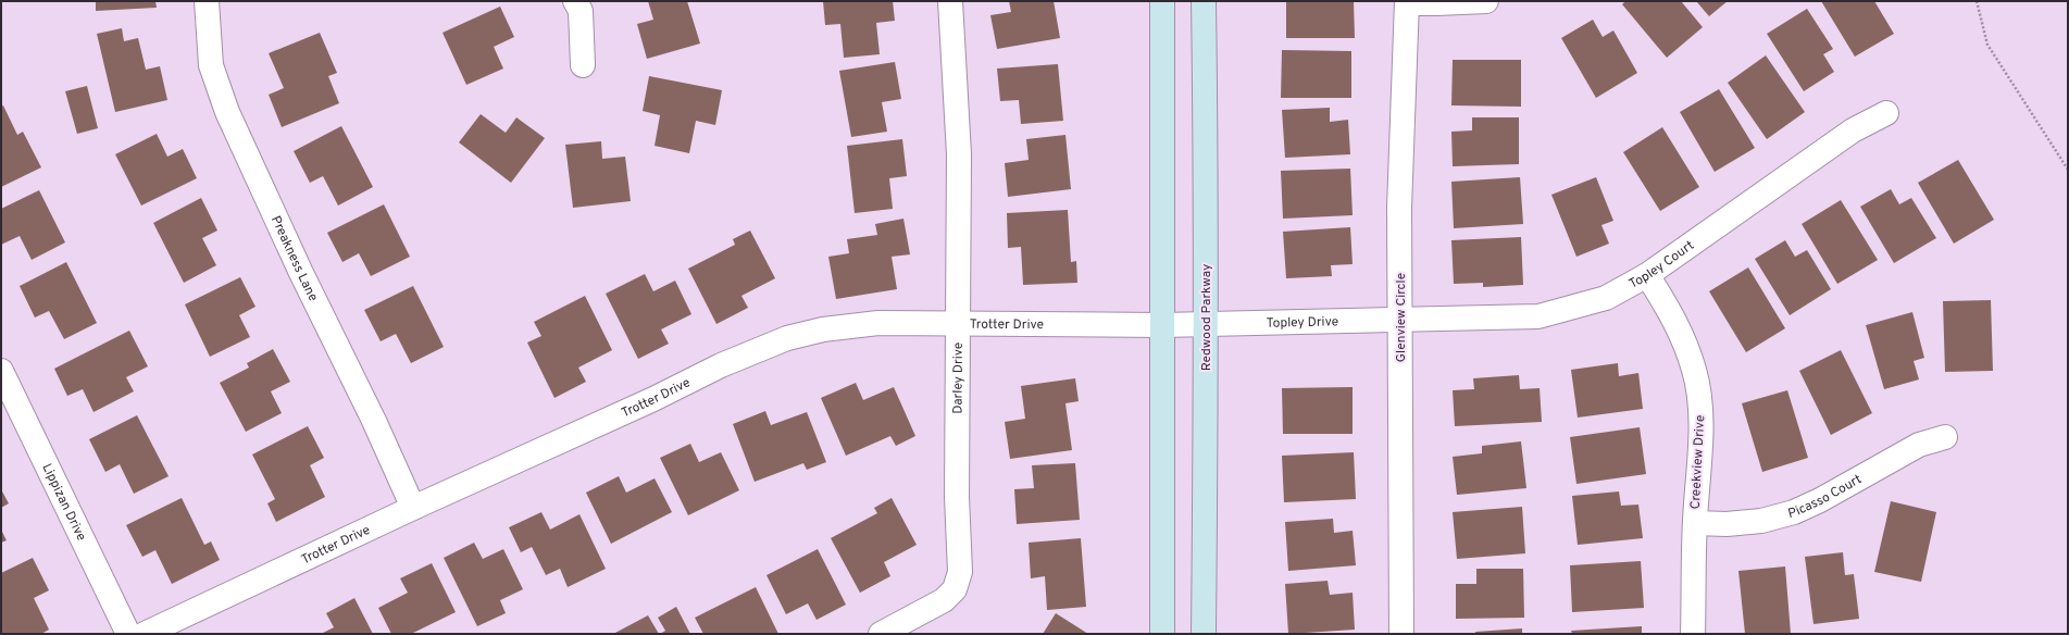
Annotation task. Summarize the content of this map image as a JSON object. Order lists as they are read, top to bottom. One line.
{"streets":{"main road":["Redwood Parkway"],"street":["Preakness Lane","Topley Court","Glenview Circle","Topley Drive","Trotter Drive","Darley Drive","Creekview Drive","Picasso Court","Lippizan Drive"]},"crossings":[["Preakness Lane","Trotter Drive"],["Topley Court","Glenview Circle"],["Topley Court","Topley Drive"],["Topley Court","Creekview Drive"],["Redwood Parkway","Topley Drive"],["Redwood Parkway","Trotter Drive"],["Glenview Circle","Topley Drive"],["Topley Drive","Trotter Drive"],["Trotter Drive","Darley Drive"],["Creekview Drive","Picasso Court"]]}
